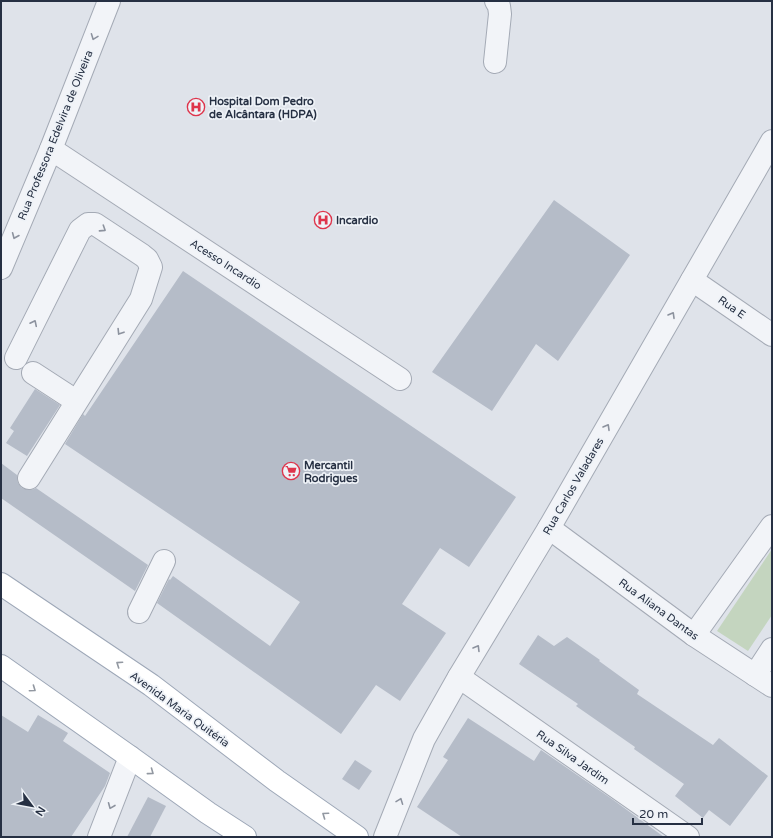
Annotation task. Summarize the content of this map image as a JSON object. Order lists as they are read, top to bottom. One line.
{"streets":{"main road":["Avenida Maria Quitéria"],"street":["Rua Professora Edelvira de Oliveira","Acesso Incardio","Rua E","Rua Carlos Valadares","Rua Aliana Dantas","Rua Silva Jardim"]},"crossings":[["Rua Professora Edelvira de Oliveira","Acesso Incardio"],["Rua E","Rua Carlos Valadares"],["Rua Carlos Valadares","Rua Aliana Dantas"],["Rua Carlos Valadares","Rua Silva Jardim"]],"one_way":["Rua Professora Edelvira de Oliveira","Rua Carlos Valadares"],"places":{"hospital":["Hospital Dom Pedro de Alcântara (HDPA)","Incardio"],"supermarket":["Mercantil Rodrigues"]},"scale_bar":"20 m","north":"bottom right"}
